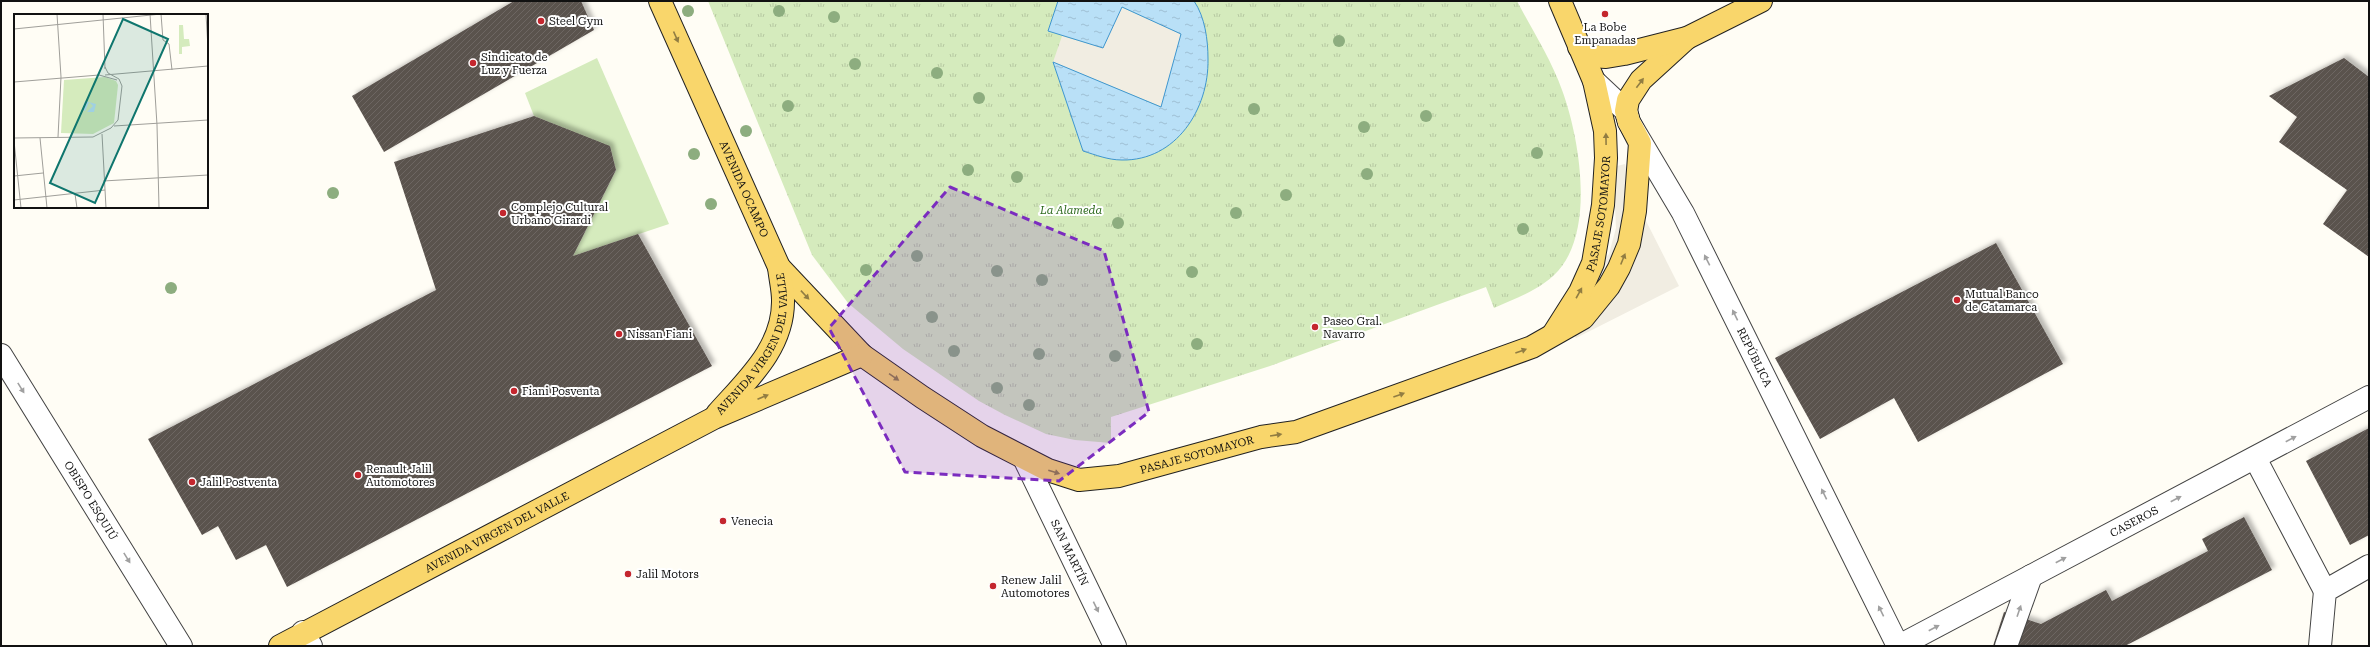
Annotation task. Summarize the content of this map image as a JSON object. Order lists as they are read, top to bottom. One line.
{"streets":{"main road":["AVENIDA OCAMPO","PASAJE SOTOMAYOR","AVENIDA VIRGEN DEL VALLE"],"street":["REPÚBLICA","OBISPO ESQUIÚ","CASEROS","SAN MARTÍN"]},"crossings":[["AVENIDA OCAMPO","PASAJE SOTOMAYOR"],["AVENIDA OCAMPO","AVENIDA VIRGEN DEL VALLE"],["PASAJE SOTOMAYOR","AVENIDA VIRGEN DEL VALLE"],["PASAJE SOTOMAYOR","REPÚBLICA"],["PASAJE SOTOMAYOR","SAN MARTÍN"],["REPÚBLICA","CASEROS"]],"one_way":["AVENIDA OCAMPO","REPÚBLICA","OBISPO ESQUIÚ","CASEROS","SAN MARTÍN"],"parks":["La Alameda"],"places":["La Bobe Empanadas","Steel Gym","Sindicato de Luz y Fuerza","Complejo Cultural Urbano Girardi","Mutual Banco de Catamarca","Paseo Gral. Navarro","Nissan Fiani","Fiani Posventa","Renault Jalil Automotores","Jalil Postventa","Venecia","Jalil Motors","Renew Jalil Automotores"]}
